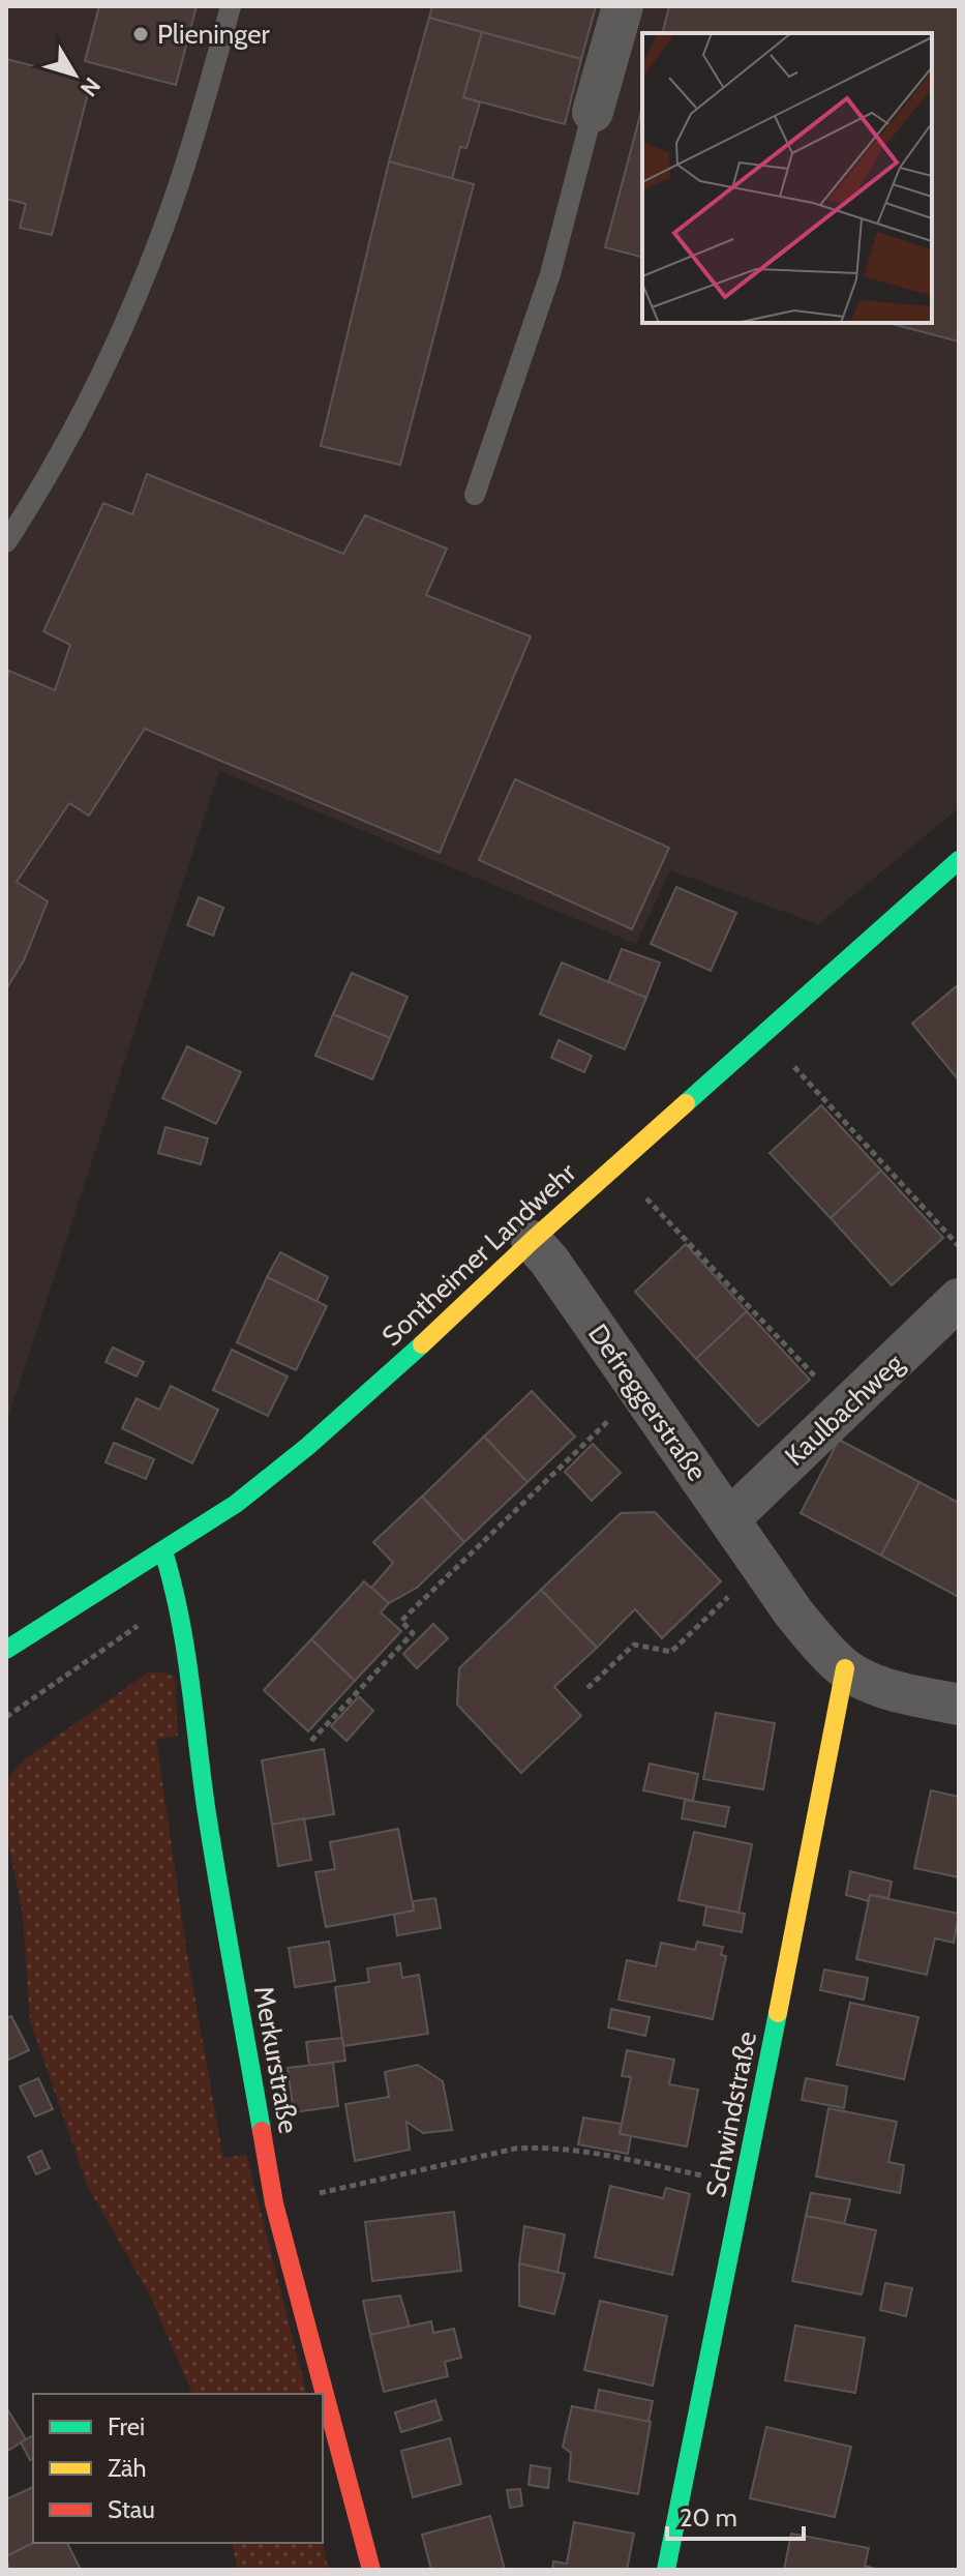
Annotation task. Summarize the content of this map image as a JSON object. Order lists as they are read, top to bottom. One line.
{"streets":{"street":["Sontheimer Landwehr","Defreggerstraße","Kaulbachweg","Merkurstraße","Schwindstraße"]},"crossings":[["Sontheimer Landwehr","Defreggerstraße"],["Sontheimer Landwehr","Merkurstraße"],["Defreggerstraße","Kaulbachweg"],["Defreggerstraße","Schwindstraße"]],"places":["Plieninger"],"legend":["Frei","Zäh","Stau"],"scale_bar":"20 m","north":"bottom right"}
